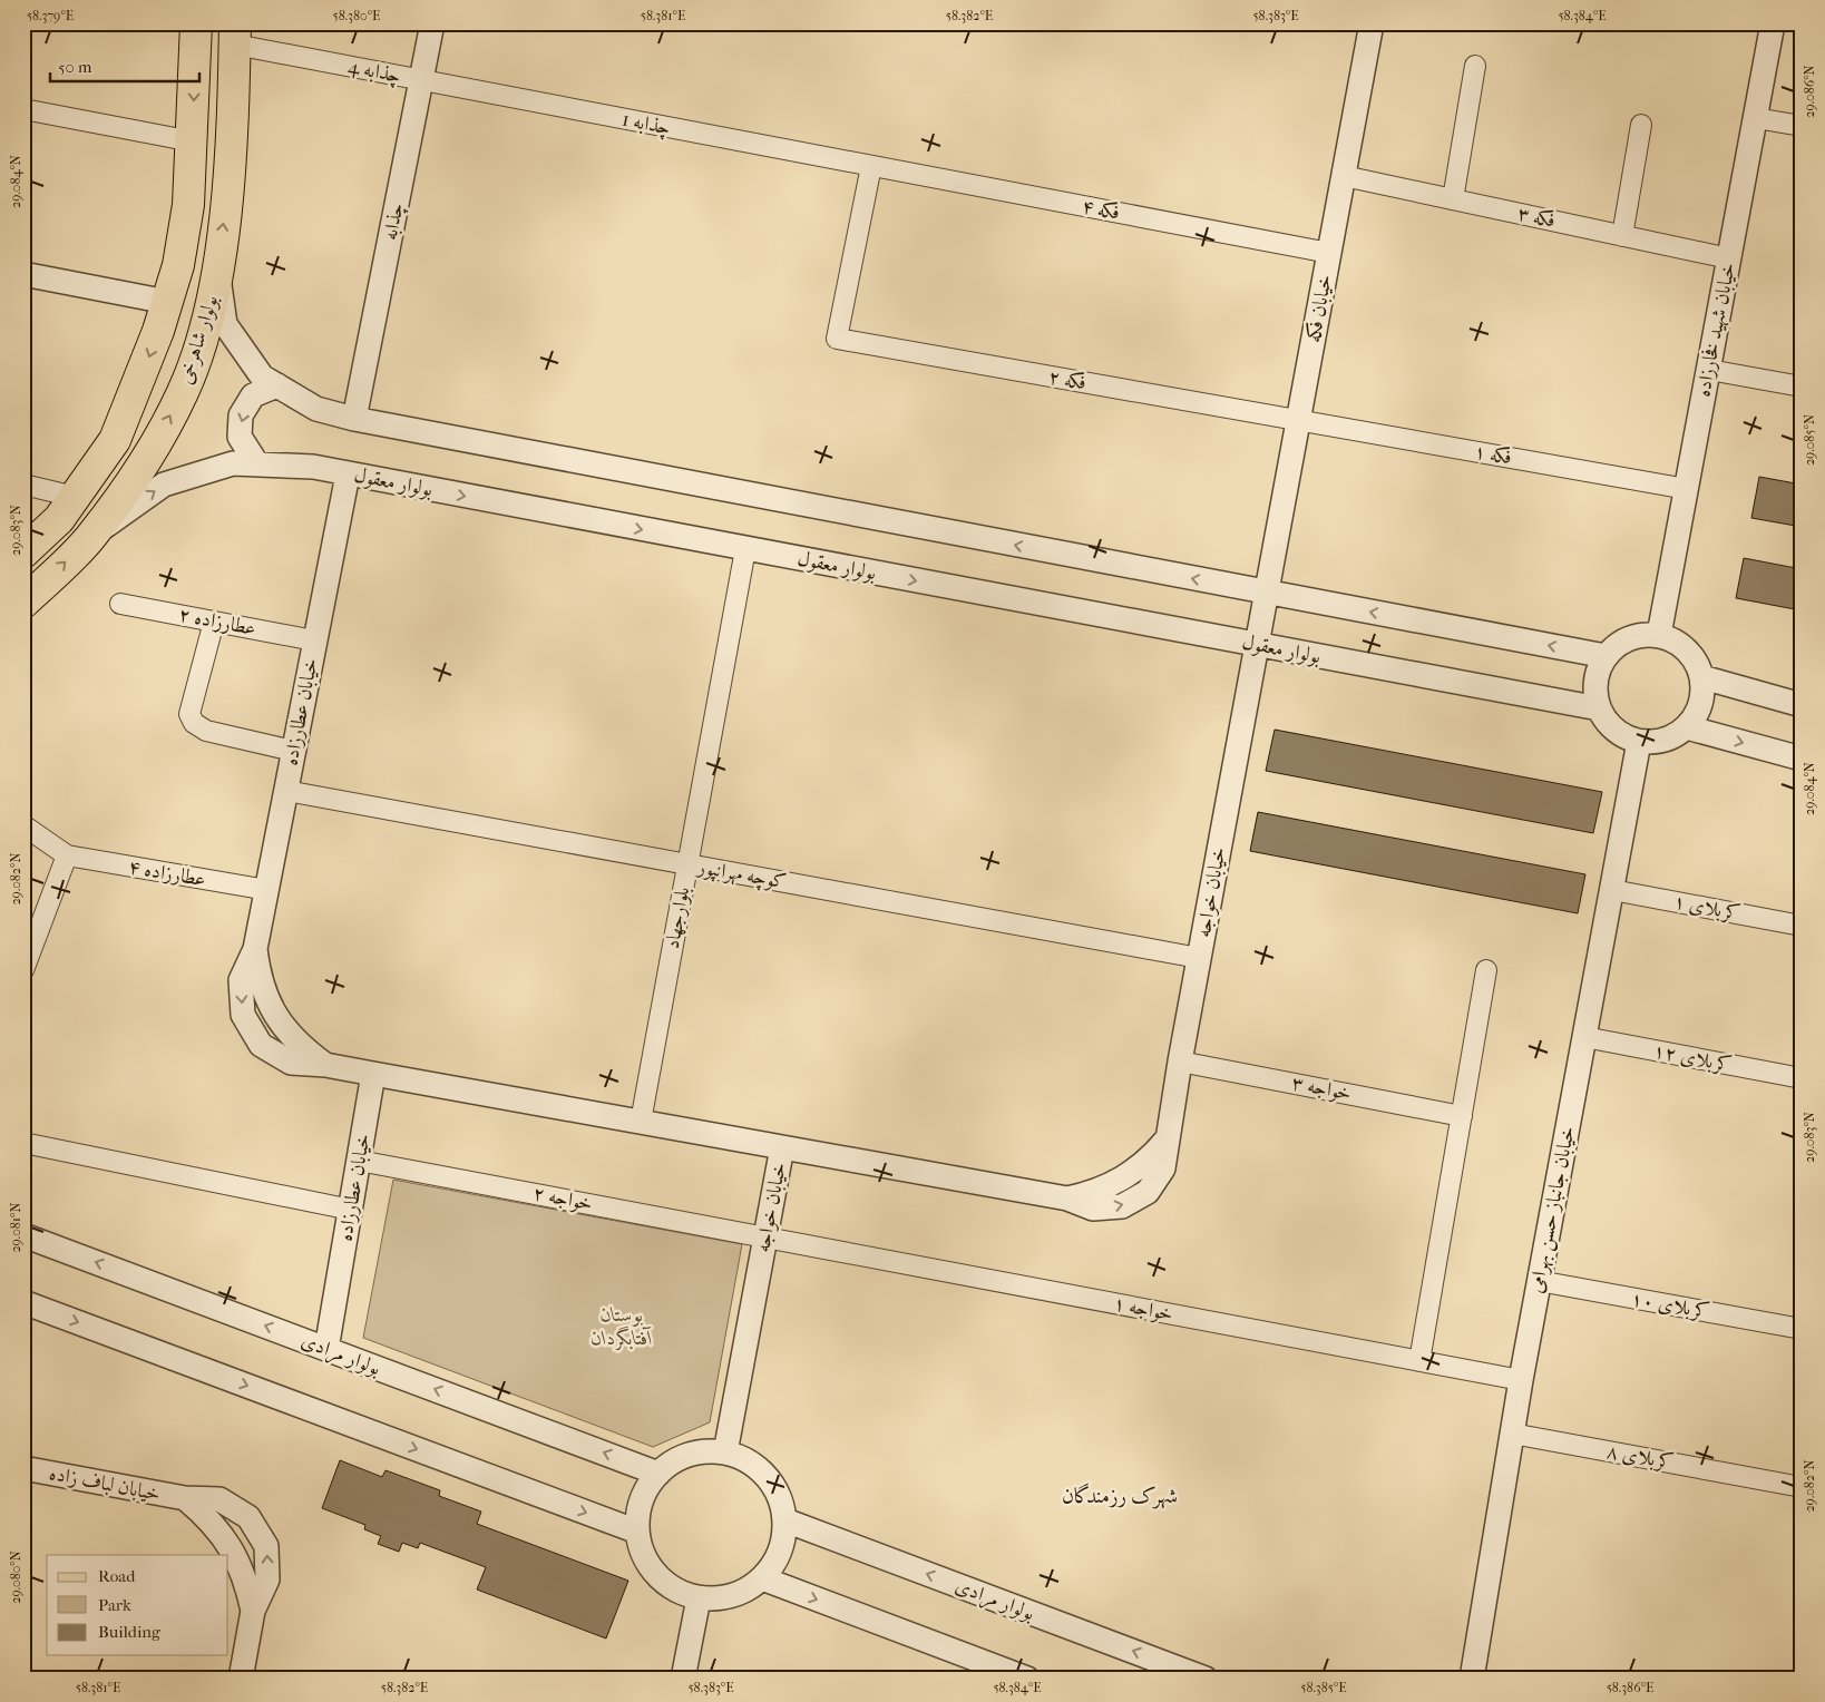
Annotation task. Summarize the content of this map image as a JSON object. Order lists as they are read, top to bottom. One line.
{"streets":{"main road":["بولوار شاهرخی"],"street":["چذابه 4","چذابه 1","فکه ۴","فکه ۳","چذابه","خیابان فکه","خیابان شهید فخارزاده","فکه ۲","فکه ۱","بولوار معقول","عطارزاده ۲","خیابان عطارزاده","عطارزاده ۴","کوچه مهرانپور","خیابان خواجه","کربلای ۱","بلوارجهاد","کربلای ۱۲","خواجه ۳","خواجه ۲","خیابان جانباز حسن بهرامی","کربلای ۱۰","خواجه ۱","بولوار مرادی","کربلای ۸","خیابان لباف زاده"]},"crossings":[["چذابه 4","چذابه 1"],["چذابه 4","چذابه"],["چذابه 4","بولوار شاهرخی"],["چذابه 1","فکه ۴"],["چذابه 1","چذابه"],["چذابه 1","فکه ۲"],["فکه ۴","خیابان فکه"],["فکه ۴","فکه ۲"],["فکه ۳","خیابان فکه"],["فکه ۳","خیابان شهید فخارزاده"],["خیابان فکه","فکه ۲"],["خیابان فکه","فکه ۱"],["خیابان فکه","خیابان خواجه"],["خیابان شهید فخارزاده","فکه ۱"],["خیابان شهید فخارزاده","بولوار معقول"],["خیابان شهید فخارزاده","خیابان جانباز حسن بهرامی"],["بولوار شاهرخی","بولوار معقول"],["فکه ۲","فکه ۱"],["بولوار معقول","خیابان عطارزاده"],["بولوار معقول","خیابان خواجه"],["بولوار معقول","بلوارجهاد"],["بولوار معقول","خیابان جانباز حسن بهرامی"],["عطارزاده ۲","خیابان عطارزاده"],["خیابان عطارزاده","عطارزاده ۴"],["خیابان عطارزاده","کوچه مهرانپور"],["خیابان عطارزاده","خواجه ۲"],["خیابان عطارزاده","بولوار مرادی"],["کوچه مهرانپور","خیابان خواجه"],["کوچه مهرانپور","بلوارجهاد"],["خیابان خواجه","خواجه ۳"],["خیابان خواجه","خواجه ۲"],["خیابان خواجه","خواجه ۱"],["خیابان خواجه","بولوار مرادی"],["کربلای ۱","خیابان جانباز حسن بهرامی"],["کربلای ۱۲","خیابان جانباز حسن بهرامی"],["خواجه ۲","خواجه ۱"],["خیابان جانباز حسن بهرامی","کربلای ۱۰"],["خیابان جانباز حسن بهرامی","خواجه ۱"],["خیابان جانباز حسن بهرامی","کربلای ۸"]],"districts":["شهرک رزمندگان"],"parks":["بوستان آفتابگردان"],"legend":["Road","Park","Building"],"scale_bar":"50 m","coordinates":["58.379°E","58.380°E","58.381°E","58.382°E","58.383°E","58.384°E","29.086°N","29.084°N","29.085°N","29.083°N","29.082°N","29.081°N","29.080°N","58.385°E","58.386°E"]}
